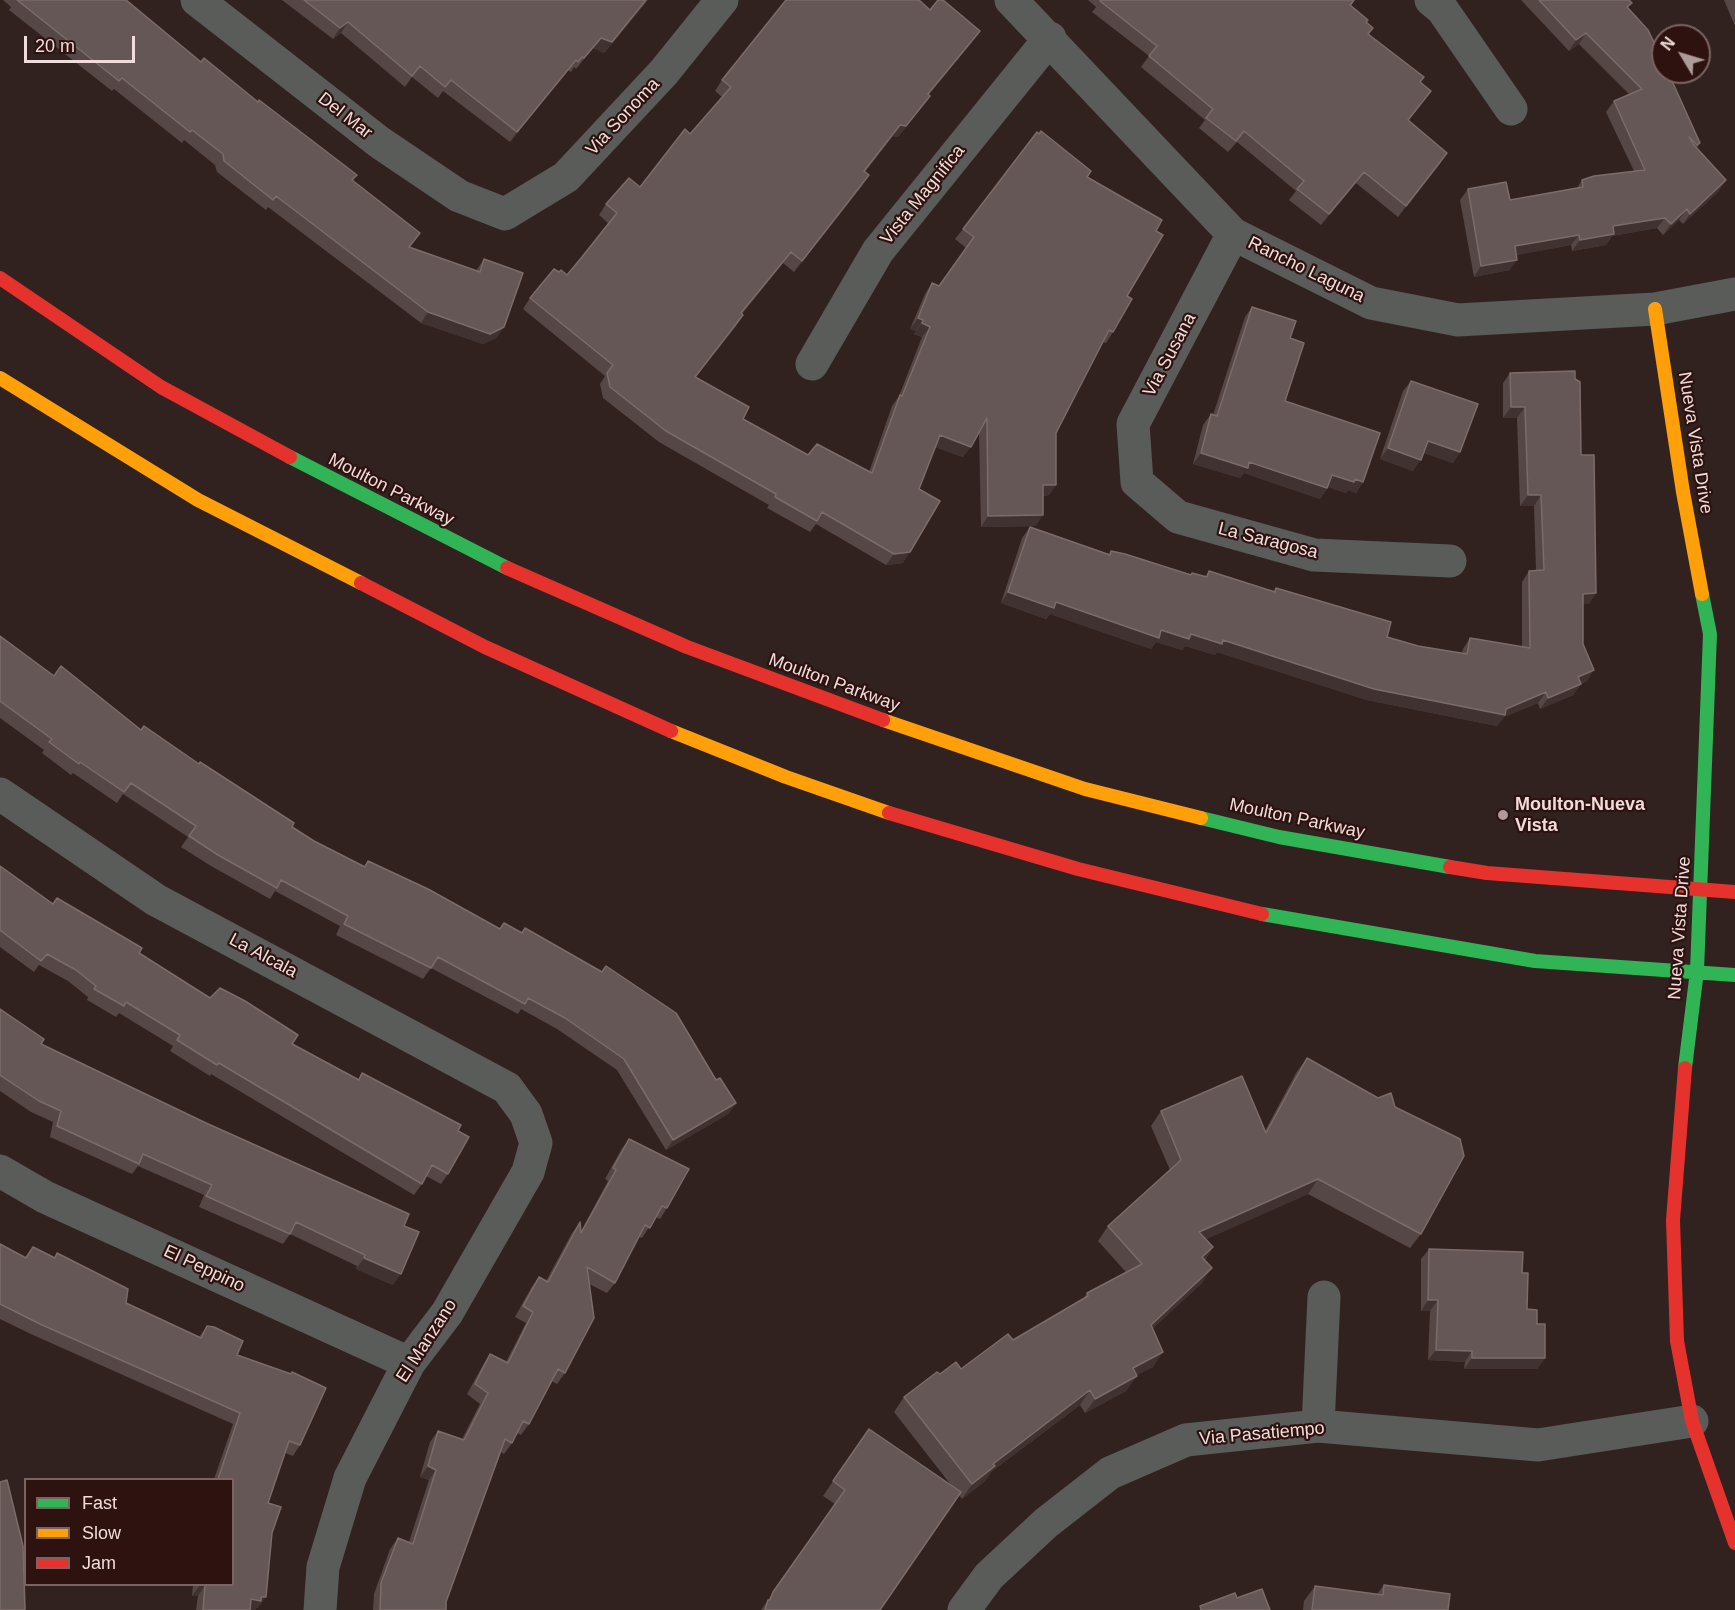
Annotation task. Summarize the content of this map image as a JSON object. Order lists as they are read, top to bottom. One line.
{"streets":{"main road":["Nueva Vista Drive","Moulton Parkway"],"street":["Del Mar","Via Sonoma","Vista Magnifica","Rancho Laguna","Via Susana","La Saragosa","La Alcala","El Peppino","El Manzano","Via Pasatiempo"]},"crossings":[["Del Mar","Via Sonoma"],["Vista Magnifica","Rancho Laguna"],["Rancho Laguna","Via Susana"],["Rancho Laguna","Nueva Vista Drive"],["Via Susana","La Saragosa"],["Nueva Vista Drive","Moulton Parkway"],["Nueva Vista Drive","Via Pasatiempo"],["La Alcala","El Manzano"],["El Peppino","El Manzano"]],"places":["Moulton-Nueva Vista"],"legend":["Fast","Slow","Jam"],"scale_bar":"20 m","north":"top left"}
